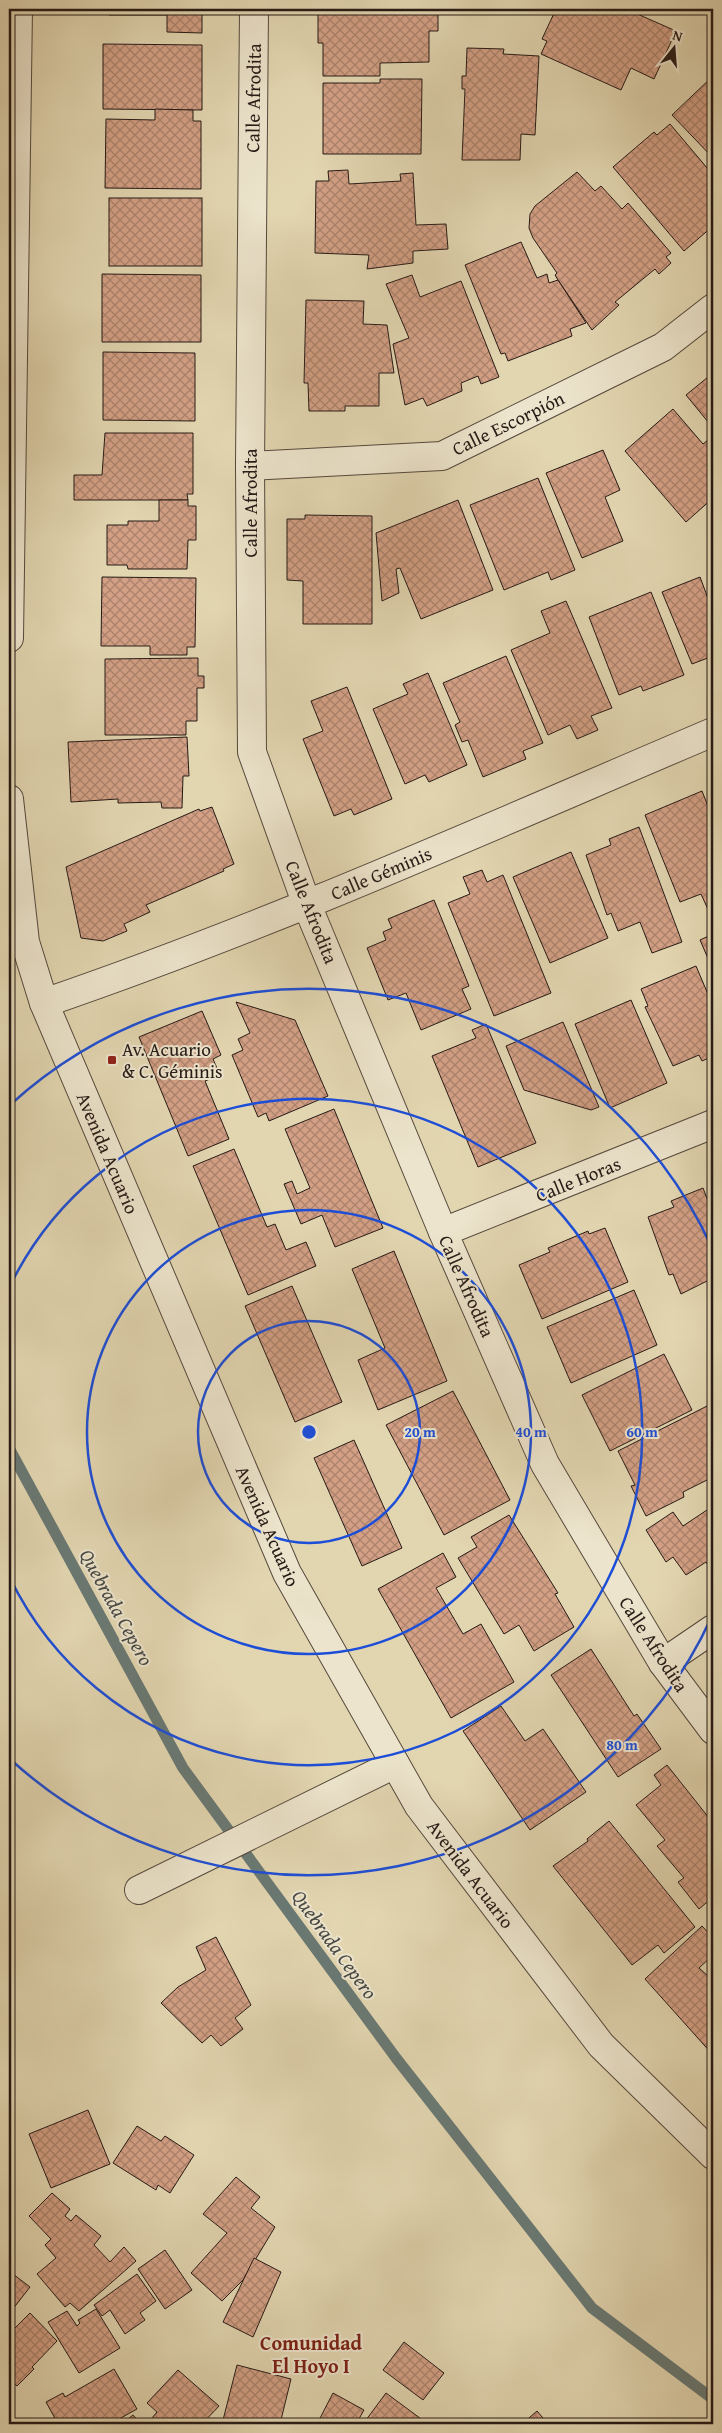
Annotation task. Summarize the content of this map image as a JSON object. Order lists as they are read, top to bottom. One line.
{"streets":{"street":["Calle Afrodita","Calle Escorpión","Calle Géminis","Avenida Acuario","Calle Horas"]},"crossings":[["Calle Afrodita","Calle Escorpión"],["Calle Afrodita","Calle Géminis"],["Calle Afrodita","Calle Horas"],["Calle Géminis","Avenida Acuario"]],"districts":["Comunidad El Hoyo I"],"water":["Quebrada Cepero"],"places":{"transit":["Av. Acuario & C. Géminis"]},"north":"top","rings":["20 m","40 m","60 m","80 m"]}
